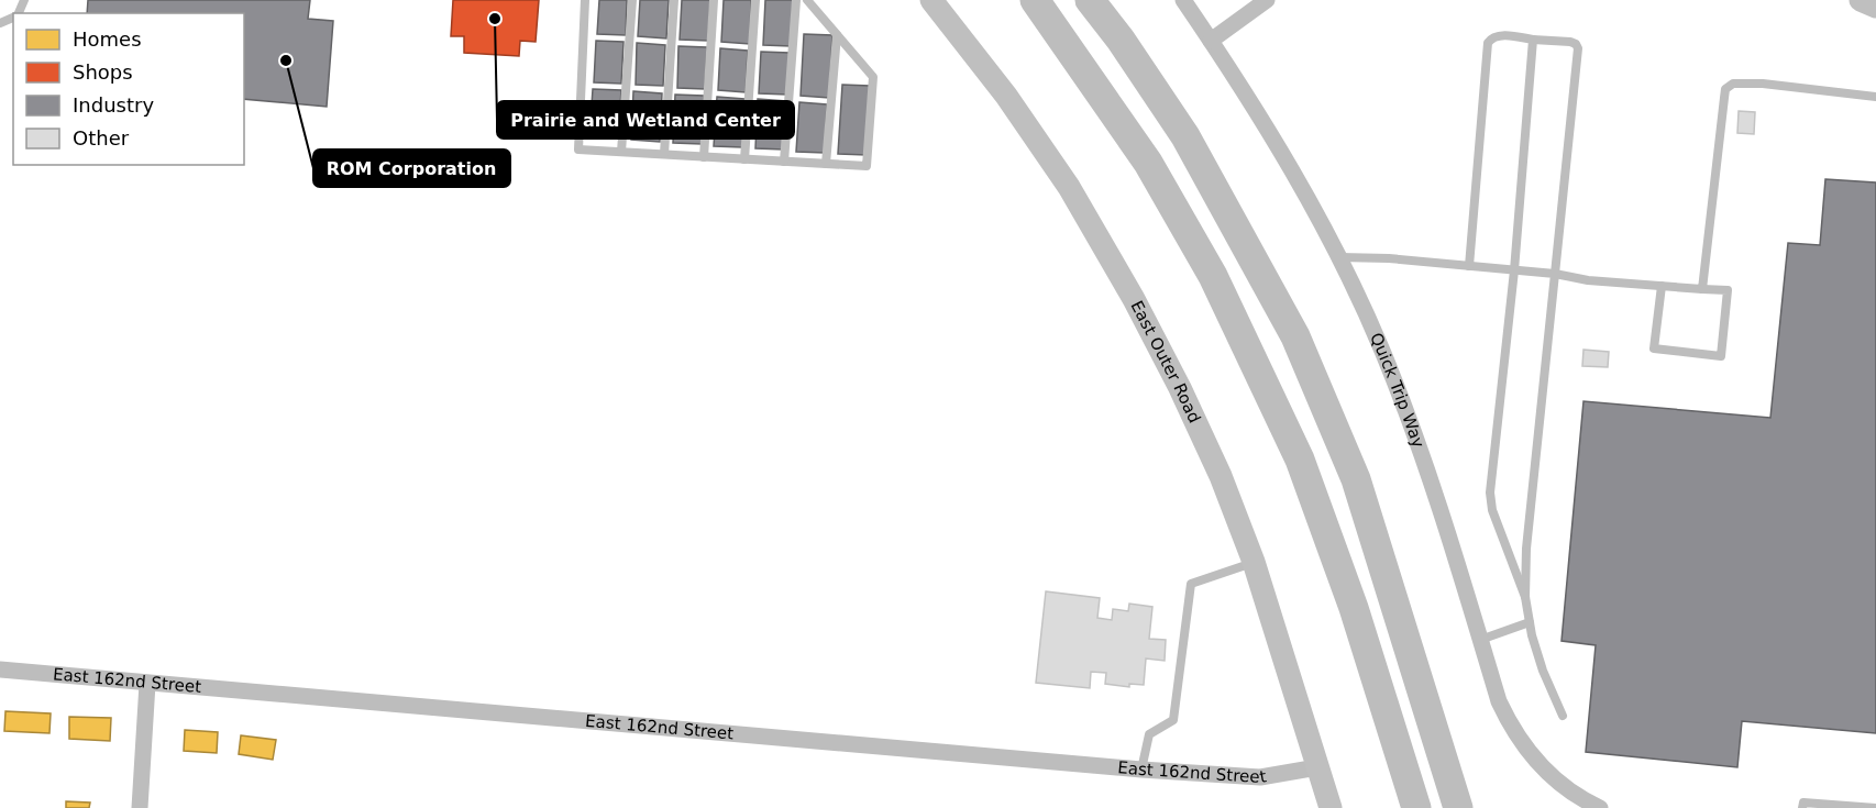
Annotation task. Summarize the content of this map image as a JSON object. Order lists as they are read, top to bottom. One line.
{"streets":{"street":["East Outer Road","Quick Trip Way","East 162nd Street"]},"crossings":[["East Outer Road","East 162nd Street"]],"places":["Prairie and Wetland Center","ROM Corporation"],"legend":["Homes","Shops","Industry","Other"]}
